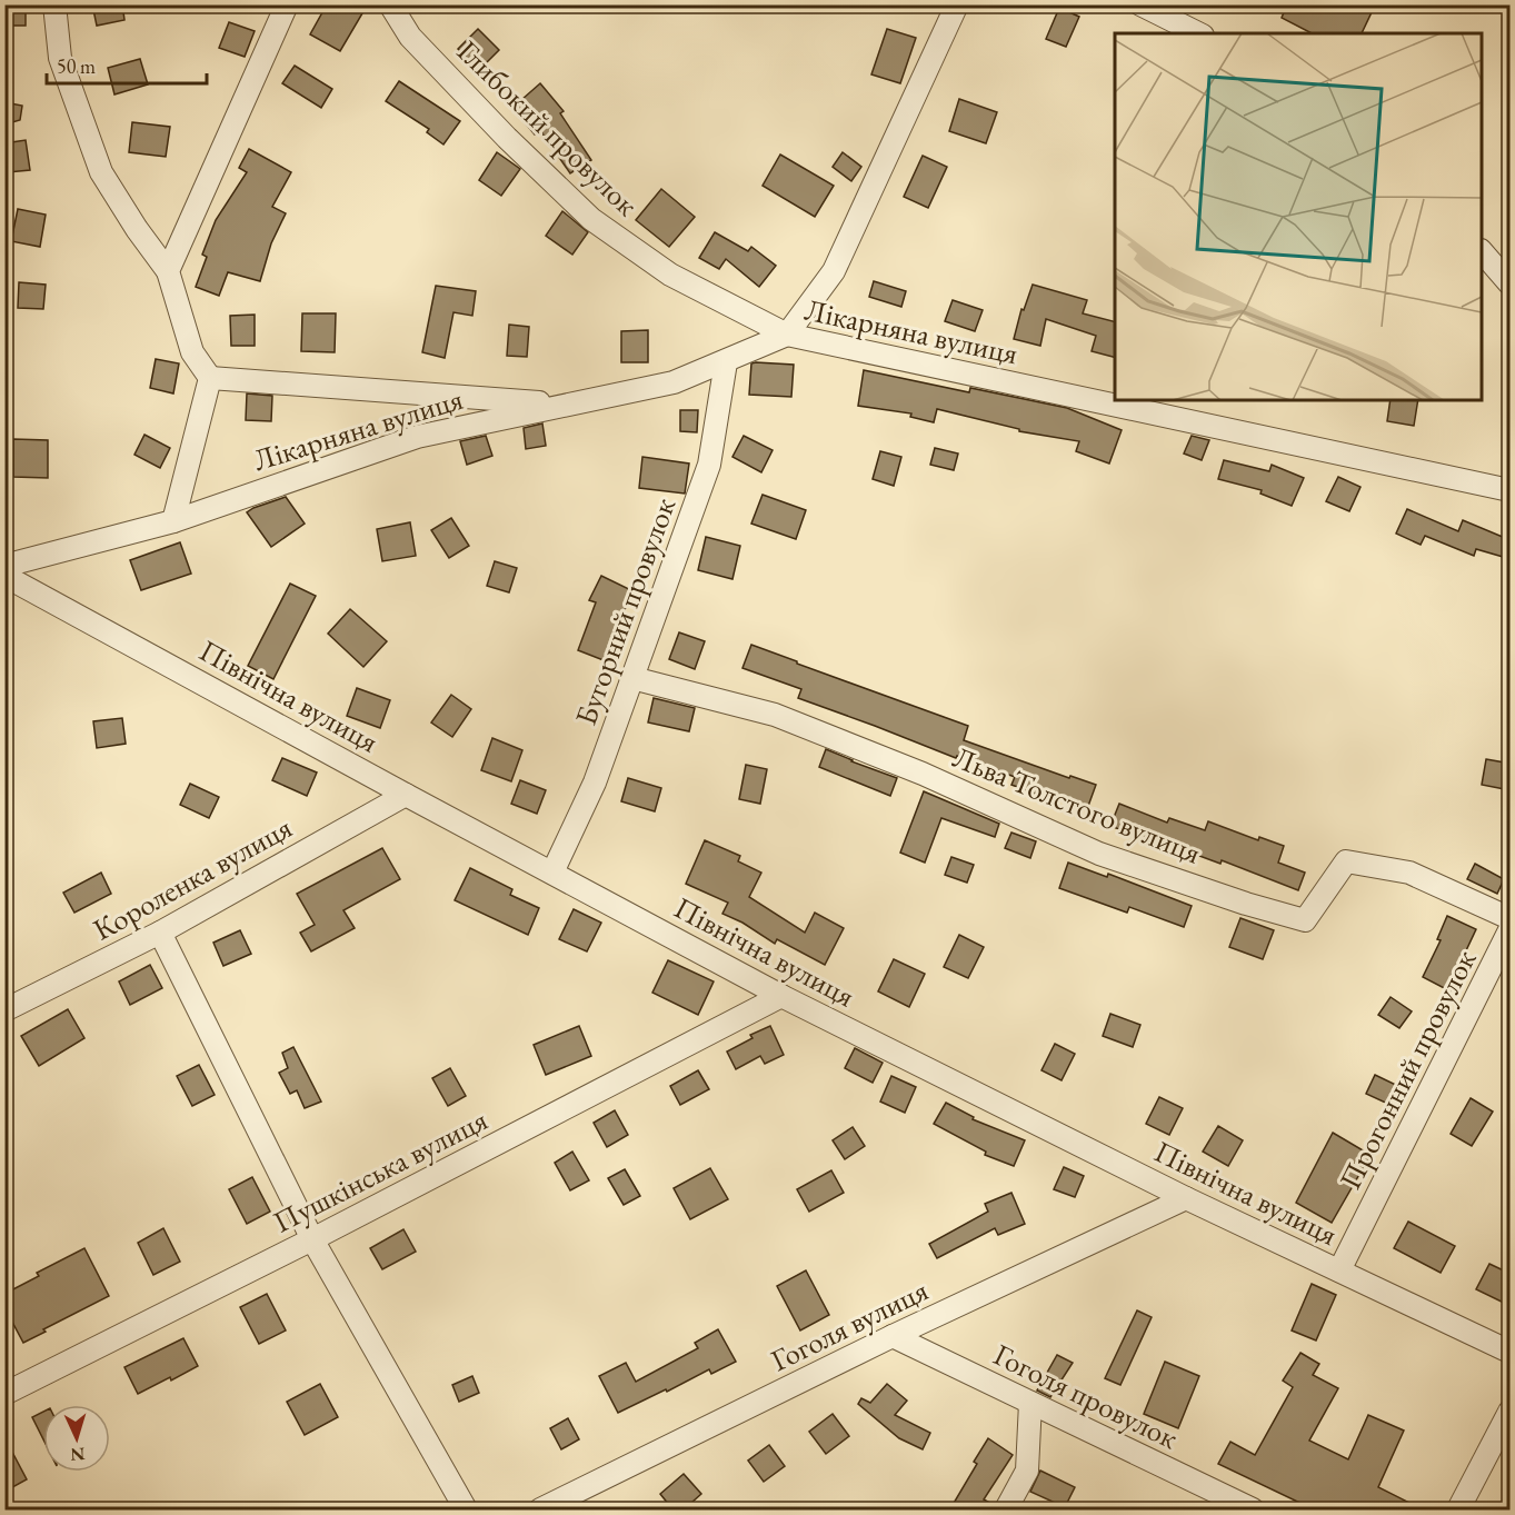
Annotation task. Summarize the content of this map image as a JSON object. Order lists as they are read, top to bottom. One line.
{"streets":{"street":["Глибокий провулок","Лікарняна вулиця","Бугорний провулок","Північна вулиця","Льва Толстого вулиця","Короленка вулиця","Прогонний провулок","Пушкінська вулиця","Гоголя вулиця","Гоголя провулок"]},"crossings":[["Глибокий провулок","Лікарняна вулиця"],["Лікарняна вулиця","Бугорний провулок"],["Бугорний провулок","Північна вулиця"],["Бугорний провулок","Льва Толстого вулиця"],["Північна вулиця","Короленка вулиця"],["Північна вулиця","Прогонний провулок"],["Північна вулиця","Пушкінська вулиця"],["Північна вулиця","Гоголя вулиця"],["Гоголя вулиця","Гоголя провулок"]],"scale_bar":"50 m","north":"bottom"}
